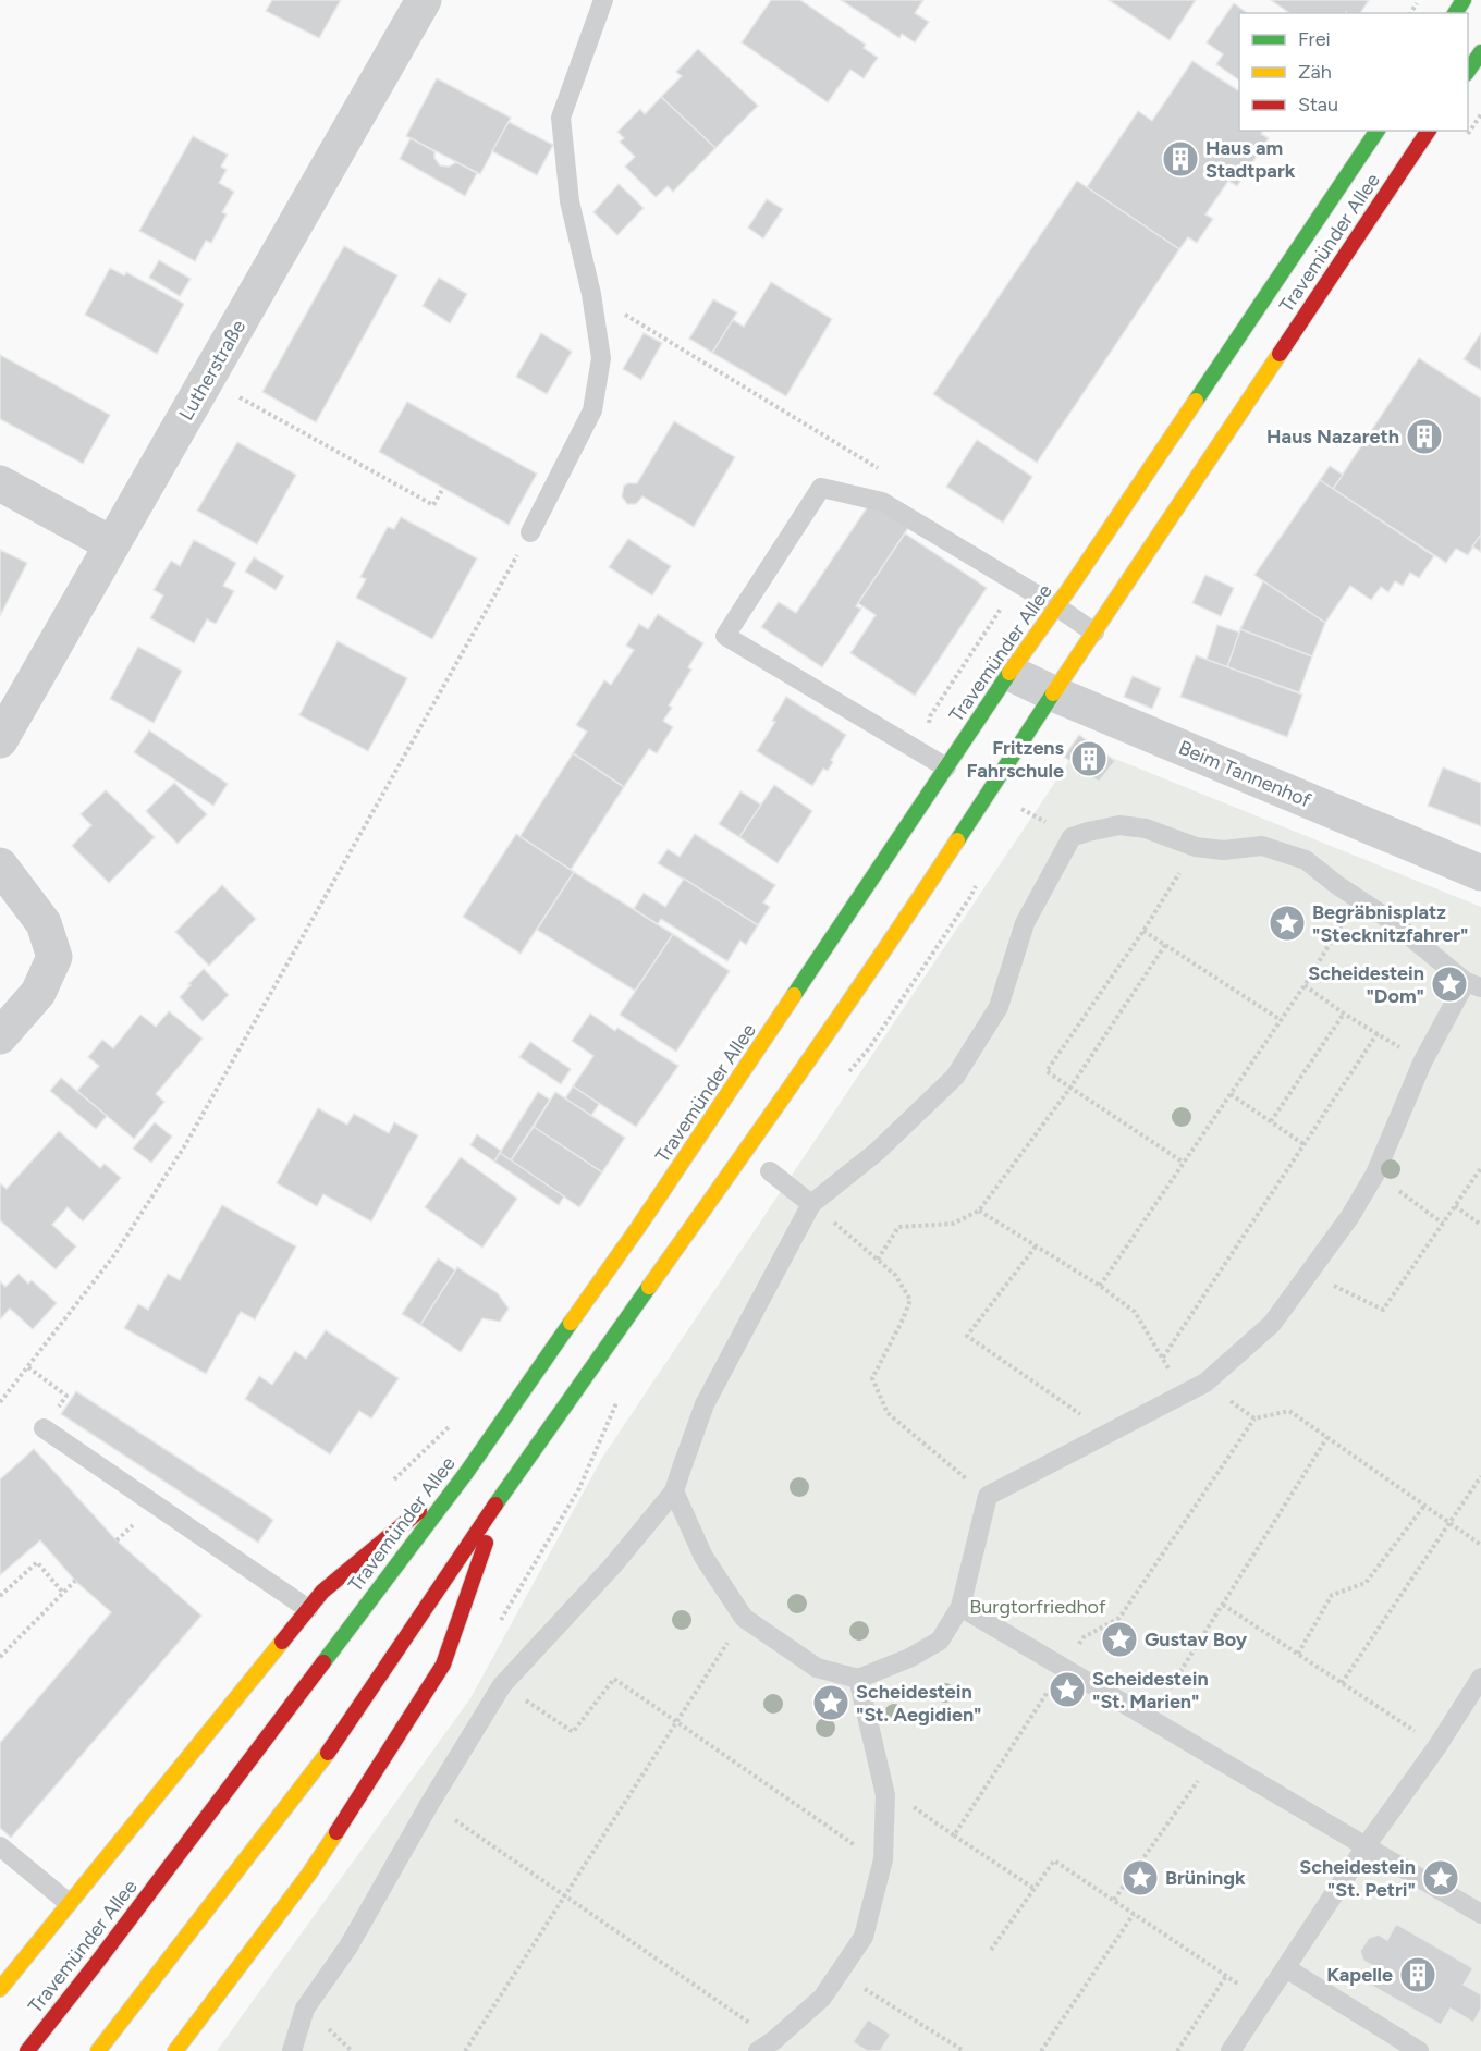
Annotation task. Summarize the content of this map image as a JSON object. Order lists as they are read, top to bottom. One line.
{"streets":{"main road":["Travemünder Allee"],"street":["Lutherstraße","Beim Tannenhof"]},"crossings":[["Travemünder Allee","Beim Tannenhof"]],"parks":["Burgtorfriedhof"],"places":{"building":["Haus am Stadtpark","Haus Nazareth","Fritzens Fahrschule","Kapelle"],"place":["Begräbnisplatz \"Stecknitzfahrer\"","Scheidestein \"Dom\"","Gustav Boy","Scheidestein \"St. Marien\"","Scheidestein \"St. Aegidien\"","Brüningk","Scheidestein \"St. Petri\""]},"legend":["Frei","Zäh","Stau"]}
